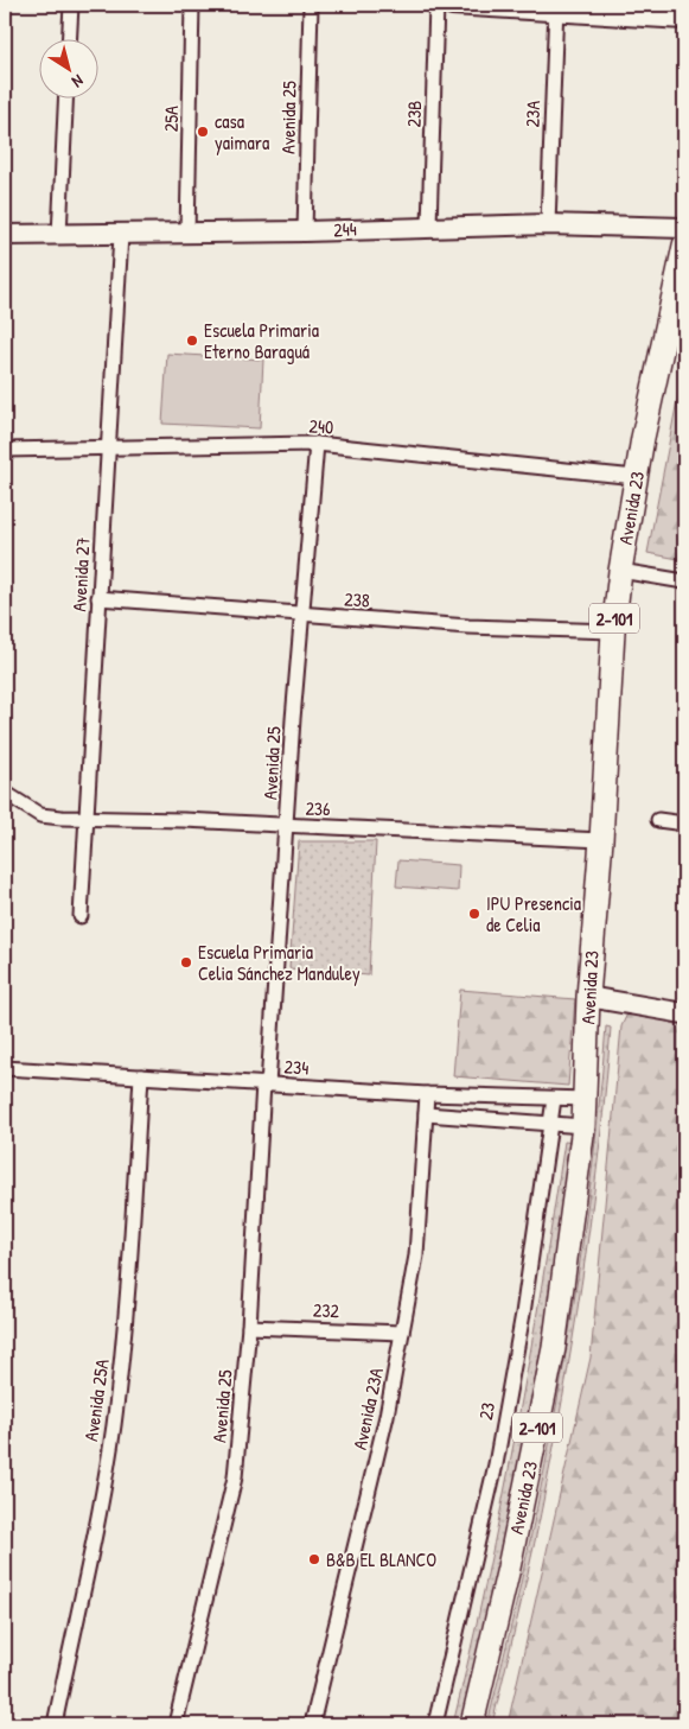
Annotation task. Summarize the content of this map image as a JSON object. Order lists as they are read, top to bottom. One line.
{"streets":{"main road":["Avenida 23","2-101"],"street":["23B","23A","Avenida 25","25A","244","240","Avenida 27","238","236","234","232","Avenida 25A","Avenida 23A","23"]},"crossings":[["23B","244"],["23A","244"],["Avenida 25","244"],["Avenida 25","240"],["Avenida 25","238"],["Avenida 25","236"],["Avenida 25","234"],["Avenida 25","232"],["25A","244"],["244","Avenida 27"],["240","Avenida 23"],["240","Avenida 27"],["Avenida 23","238"],["Avenida 23","236"],["Avenida 23","234"],["Avenida 27","238"],["Avenida 27","236"],["234","Avenida 25A"],["234","Avenida 23A"],["234","23"],["232","Avenida 23A"]],"places":["casa yaimara","Escuela Primaria Eterno Baraguá","IPU Presencia de Celia","Escuela Primaria Celia Sánchez Manduley","B&B EL BLANCO"],"north":"bottom right"}
